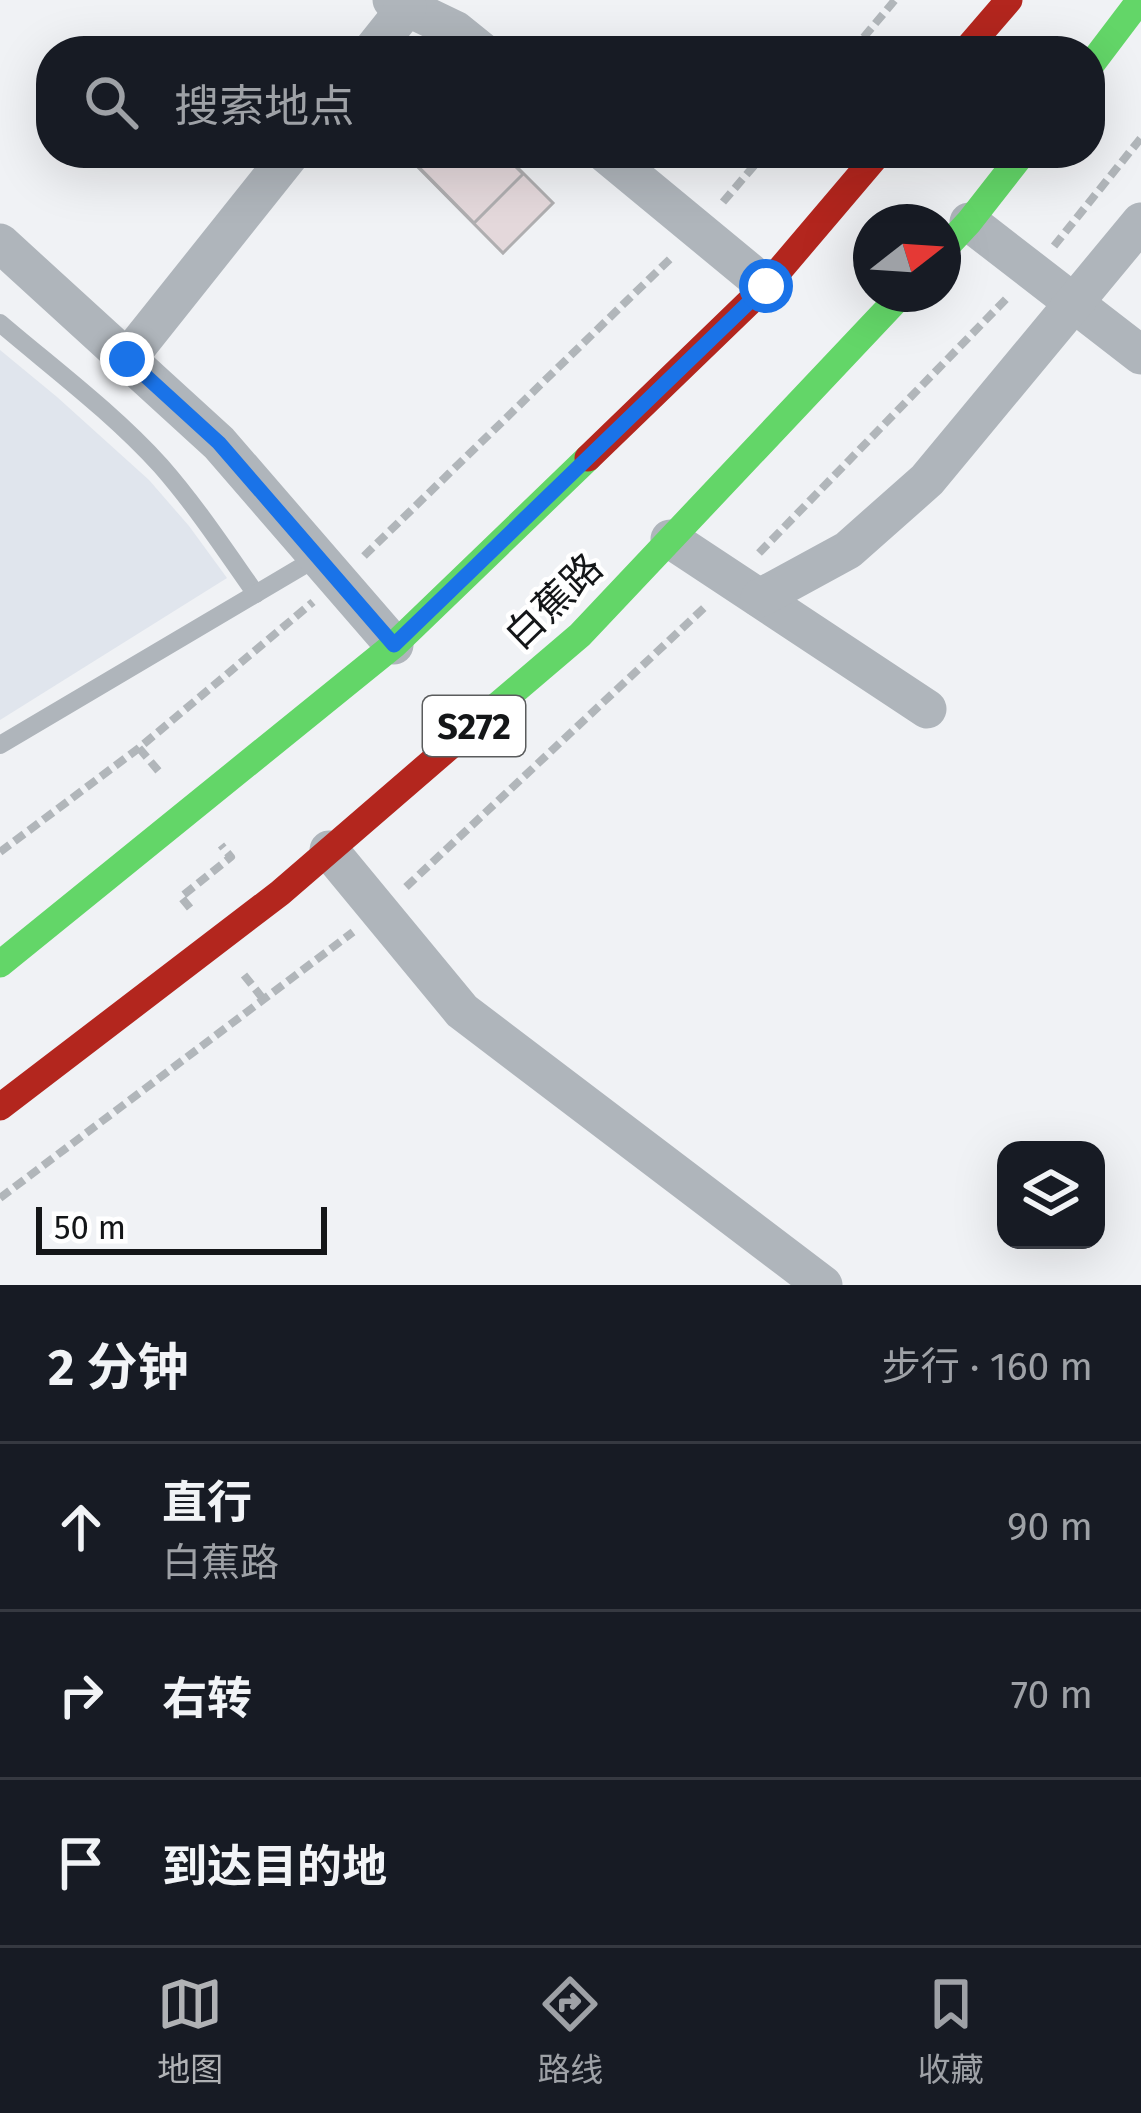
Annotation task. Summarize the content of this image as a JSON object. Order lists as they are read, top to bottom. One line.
{"streets":{"main road":["白蕉路","S272"]},"scale_bar":"50 m","north":"right","page":{"search":"搜索地点","scale":"50 m","heading":["2 分钟","步行 · 160 m"],"list":[["直行","白蕉路","90 m"],["右转","70 m"],"到达目的地"],"nav":["地图","路线","收藏"]}}
